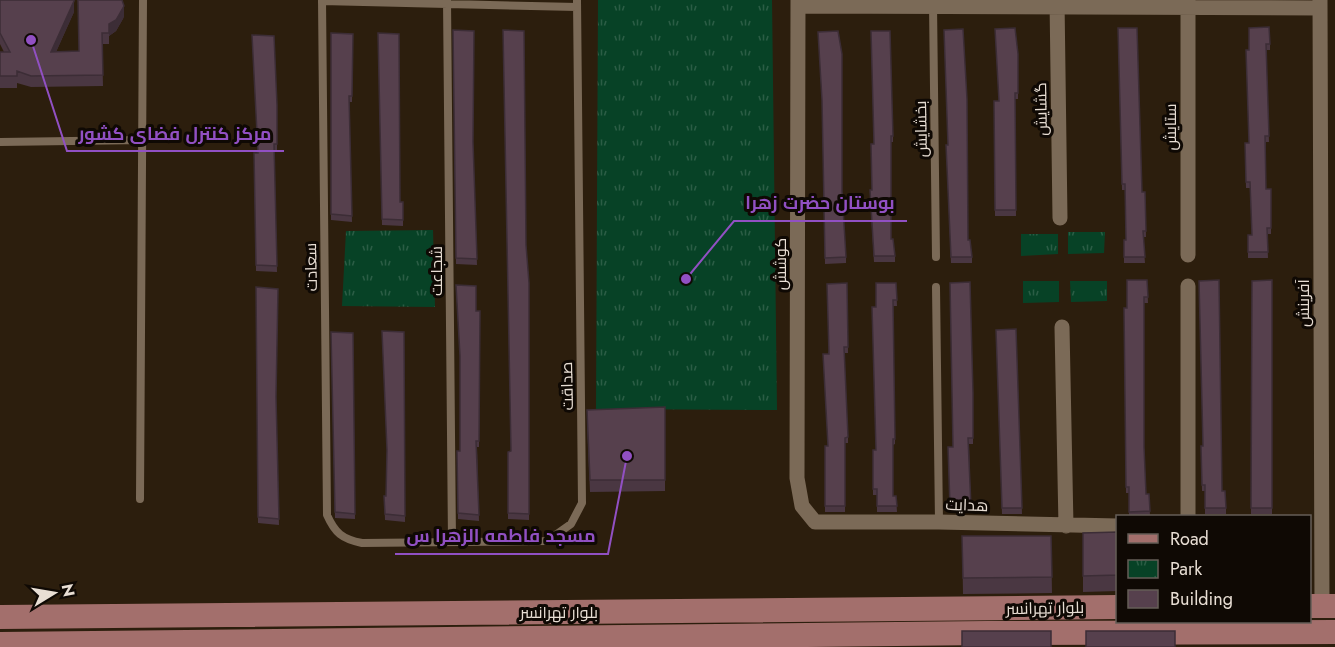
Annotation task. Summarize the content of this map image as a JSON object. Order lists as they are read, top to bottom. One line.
{"streets":{"main road":["بلوار تهرانسر"],"street":["گشایش","ستایش","کوشش","آفرینش","هدایت"],"lane":["بخشایش","سعادت","شجاعت","صداقت"]},"crossings":[["کوشش","هدایت"],["سعادت","صداقت"],["شجاعت","صداقت"]],"places":["مرکز کنترل فضای کشور","بوستان حضرت زهرا","مسجد فاطمه الزهرا س"],"legend":["Road","Park","Building"],"north":"right"}
